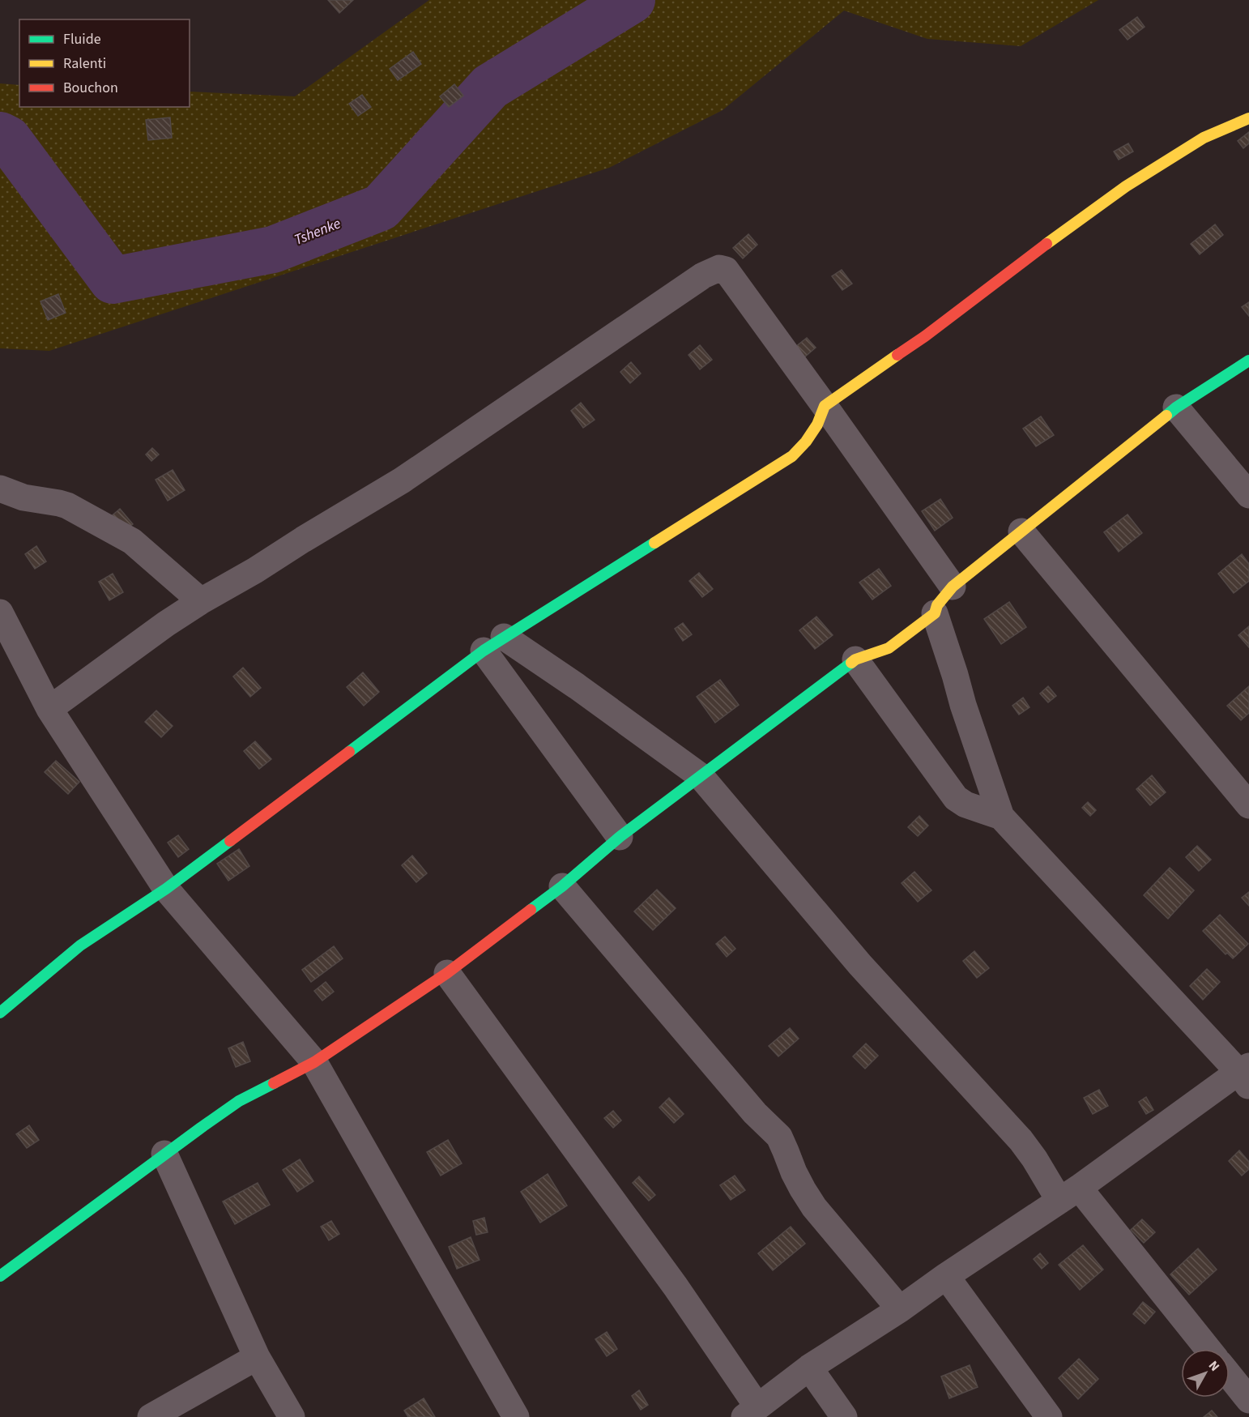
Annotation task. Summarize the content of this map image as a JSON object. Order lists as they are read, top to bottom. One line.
{"water":["Tshenke"],"legend":["Fluide","Ralenti","Bouchon"],"north":"top right"}
